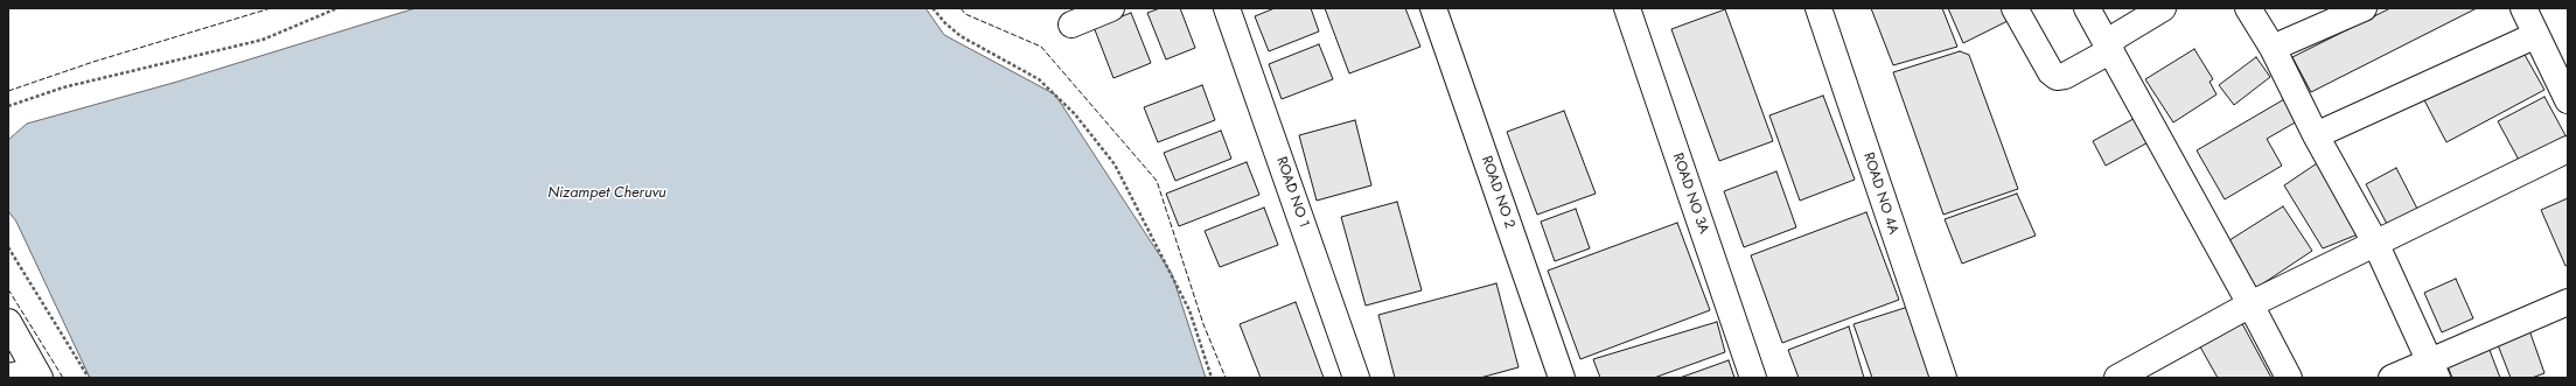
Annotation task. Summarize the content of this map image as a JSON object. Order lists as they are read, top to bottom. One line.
{"streets":{"street":["ROAD NO 1","ROAD NO 2","ROAD NO 3A","ROAD NO 4A"]},"water":["Nizampet Cheruvu"]}
